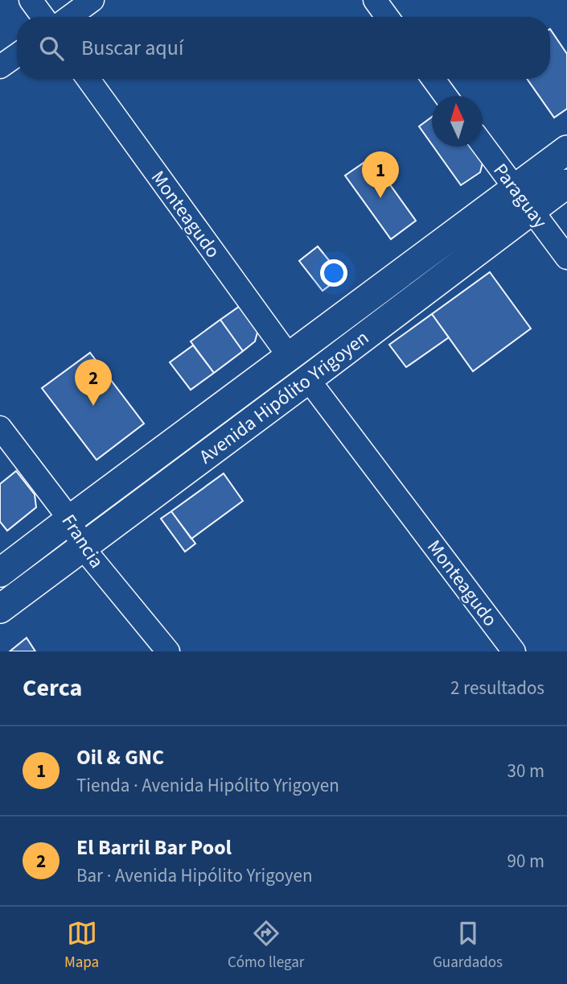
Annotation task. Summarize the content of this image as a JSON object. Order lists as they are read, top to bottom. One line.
{"streets":{"main road":["Avenida Hipólito Yrigoyen"],"street":["Paraguay","Monteagudo","Francia"]},"crossings":[["Paraguay","Avenida Hipólito Yrigoyen"],["Monteagudo","Avenida Hipólito Yrigoyen"],["Avenida Hipólito Yrigoyen","Francia"]],"north":"top","page":{"search":"Buscar aquí","pins":["1","2"],"heading":["Cerca","2 resultados"],"list":[{"mark":"1","name":"Oil & GNC","note":"Tienda · Avenida Hipólito Yrigoyen","value":"30 m"},{"mark":"2","name":"El Barril Bar Pool","note":"Bar · Avenida Hipólito Yrigoyen","value":"90 m"}],"nav":["Mapa","Cómo llegar","Guardados"]}}
